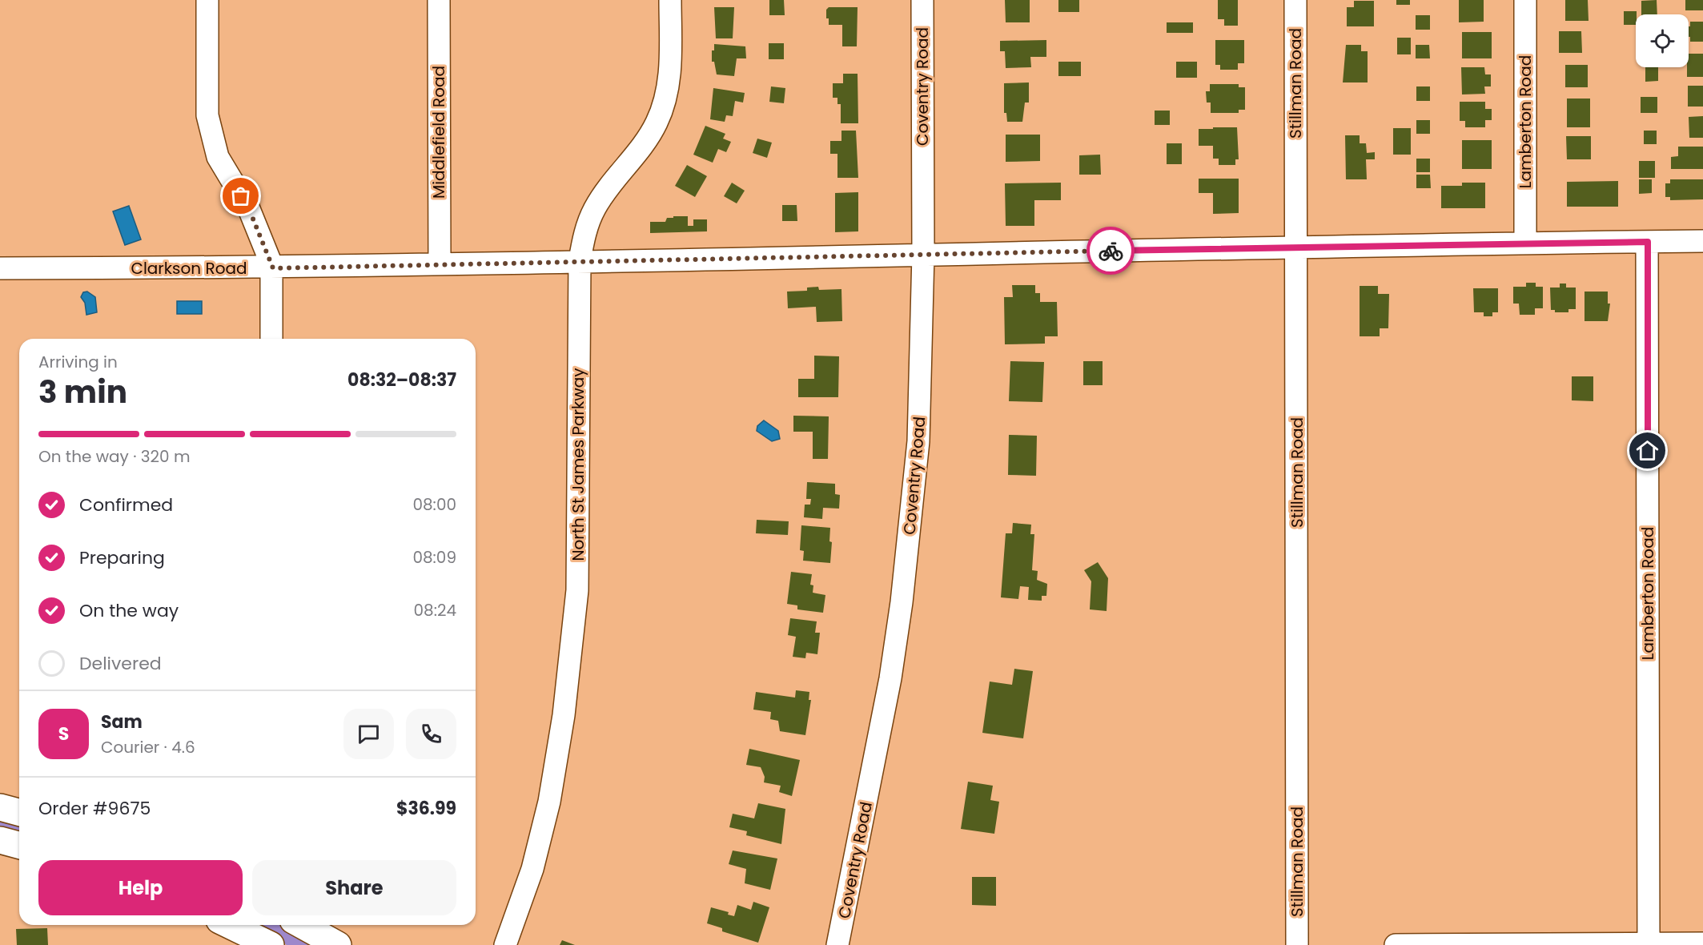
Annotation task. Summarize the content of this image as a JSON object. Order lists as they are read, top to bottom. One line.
{"streets":{"street":["Stillman Road","Coventry Road","Lamberton Road","Middlefield Road","Clarkson Road","North St James Parkway"]},"crossings":[["Stillman Road","Clarkson Road"],["Coventry Road","Clarkson Road"],["Lamberton Road","Clarkson Road"],["Middlefield Road","Clarkson Road"],["Clarkson Road","North St James Parkway"]],"page":{"heading":["3 min","Arriving in","08:32–08:37"],"panel":["Sam","Courier · 4.6","Order #9675","$36.99"],"bar":"On the way · 320 m","list":[["Confirmed","08:00"],["Preparing","08:09"],["On the way","08:24"],"Delivered"],"round":"S","buttons":["Help","Share"]}}
